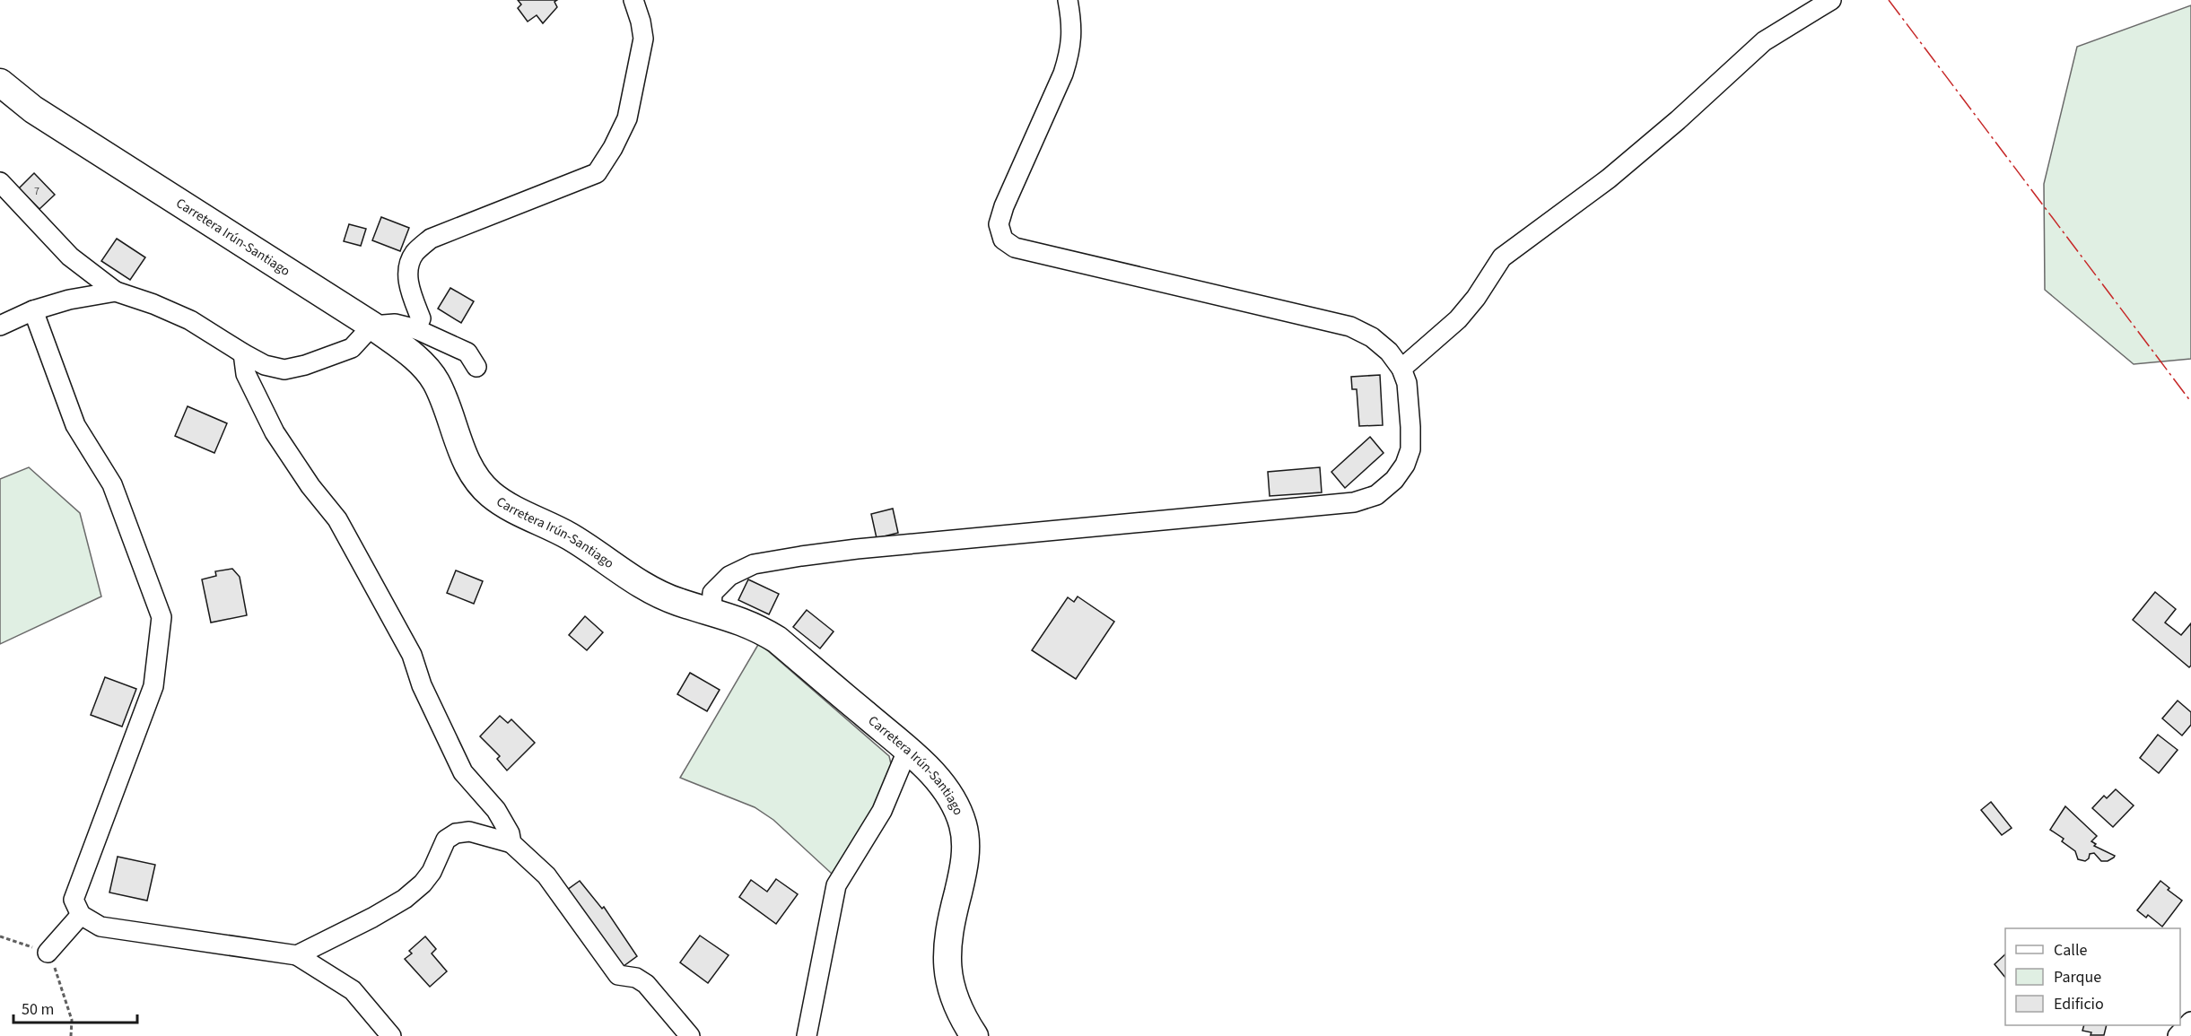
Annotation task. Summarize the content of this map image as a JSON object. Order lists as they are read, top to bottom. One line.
{"streets":{"highway":["Carretera Irún-Santiago"]},"house_numbers":["7"],"legend":["Calle","Parque","Edificio"],"scale_bar":"50 m"}
